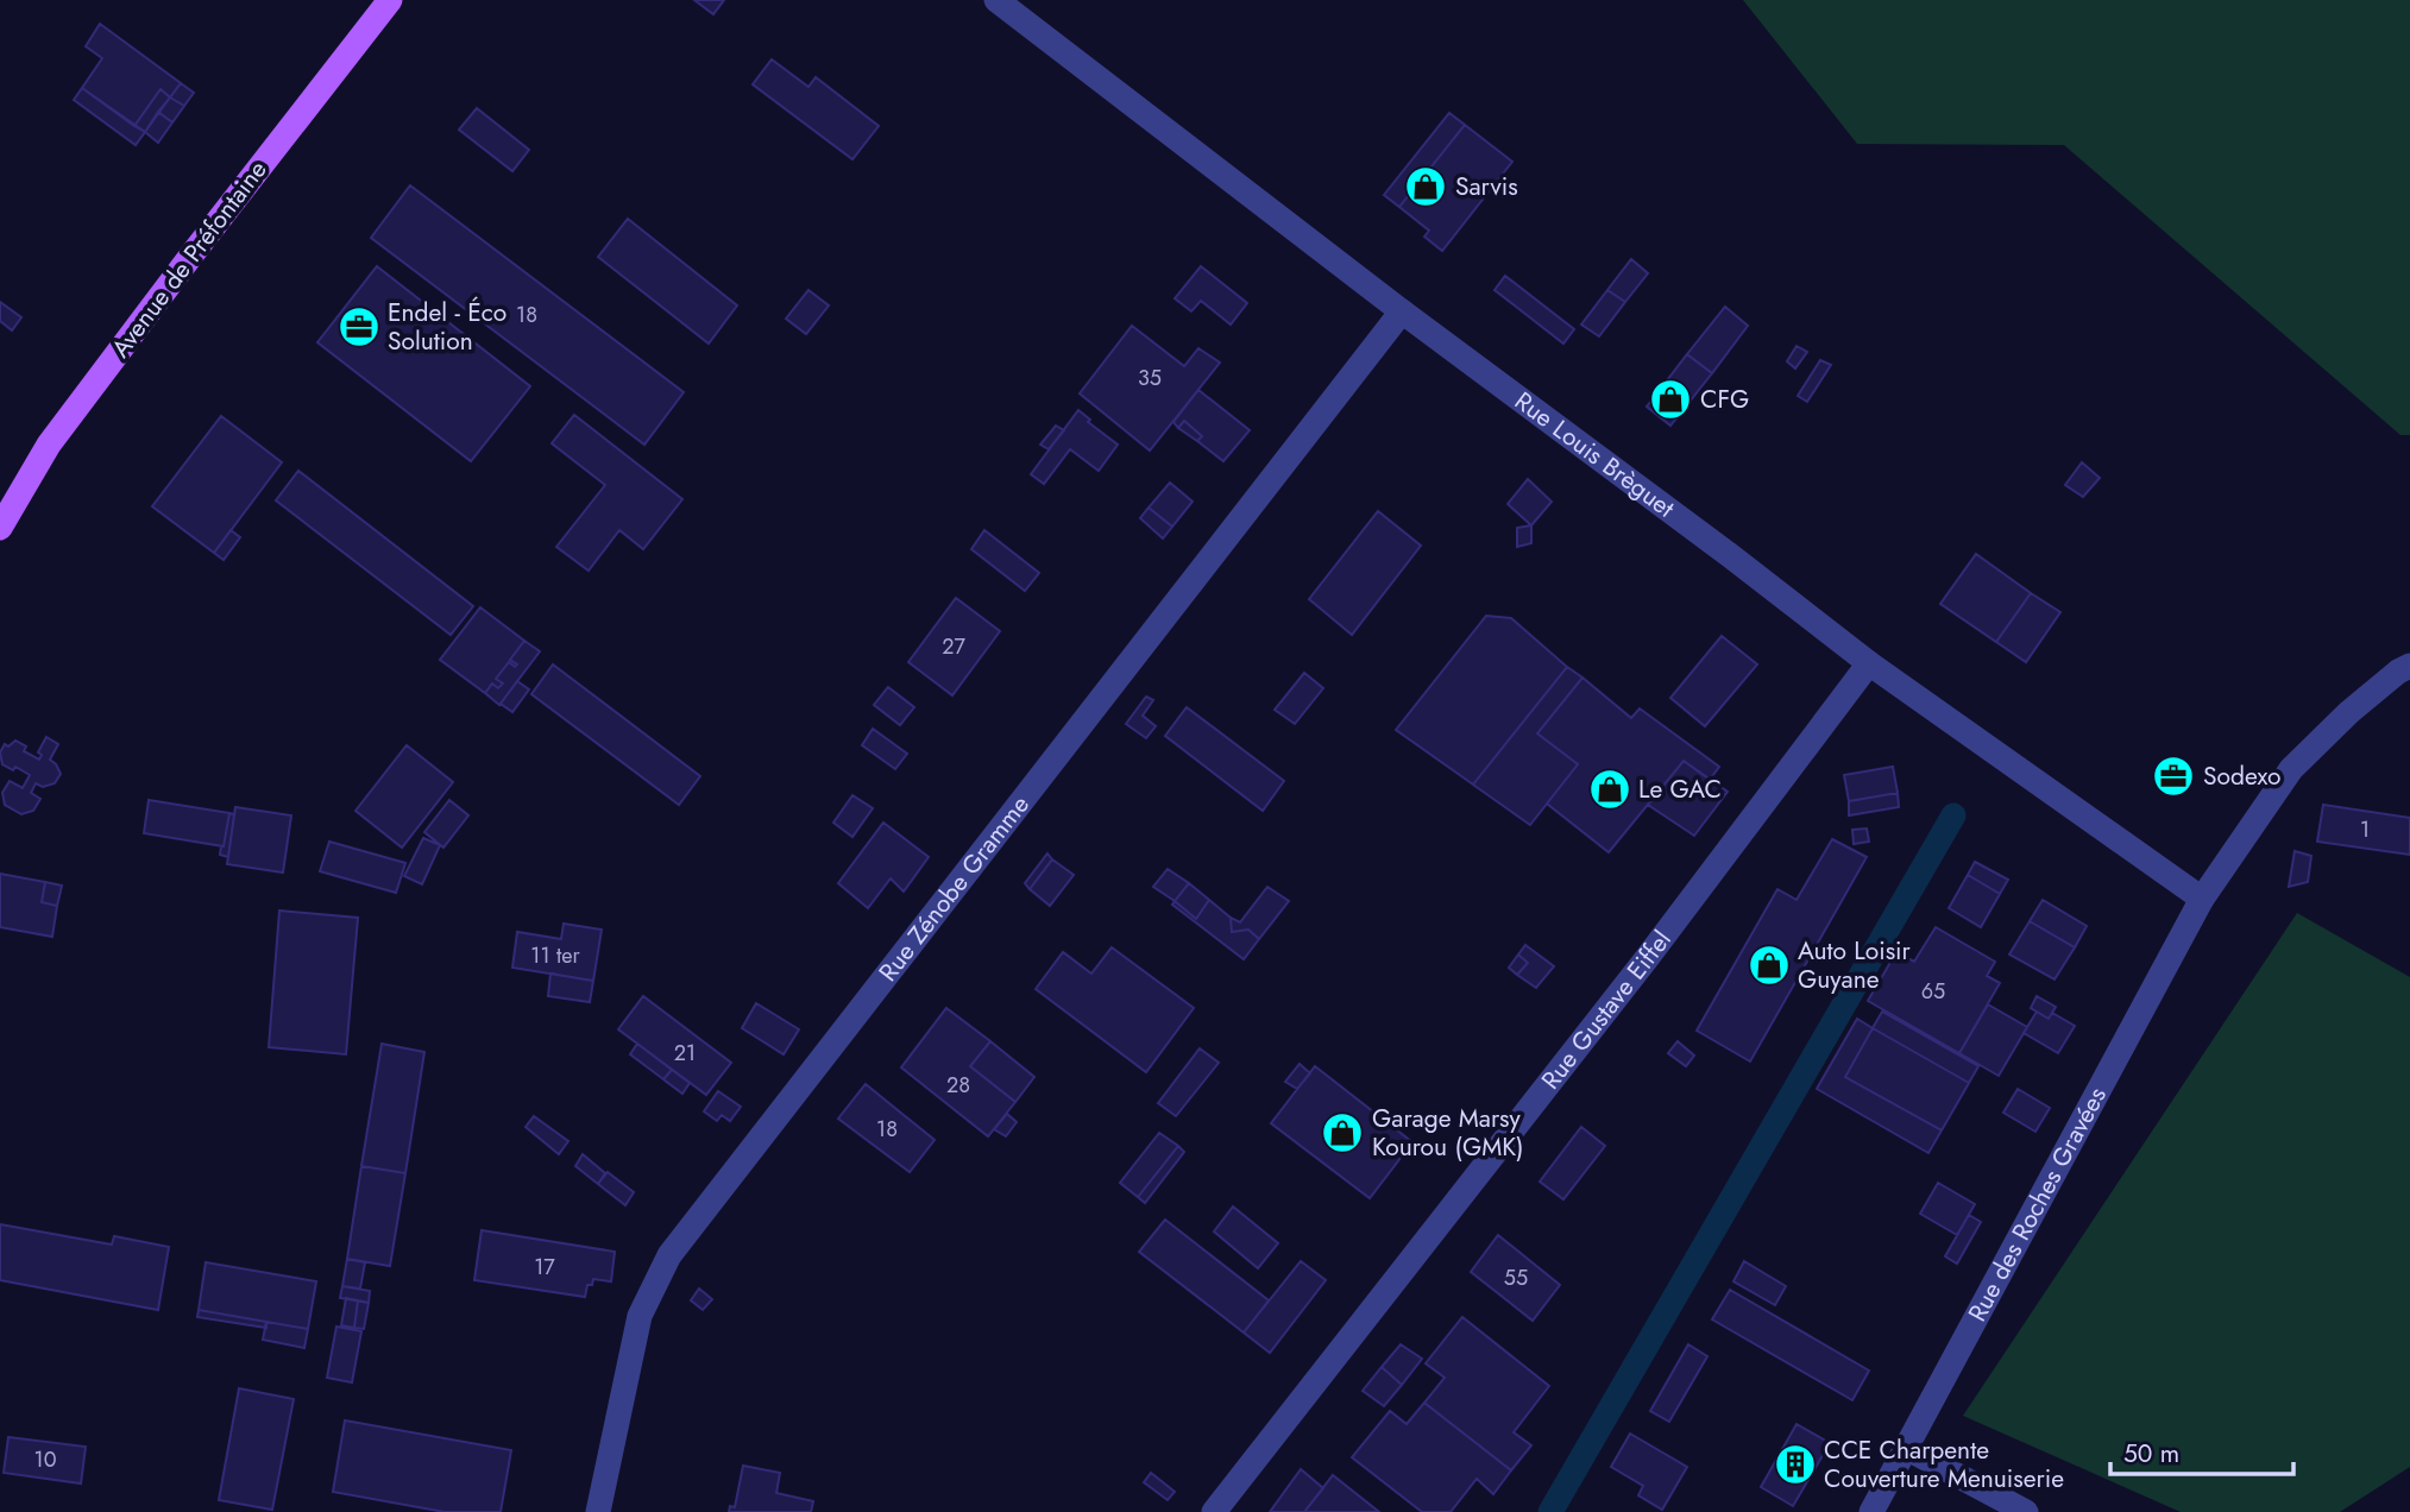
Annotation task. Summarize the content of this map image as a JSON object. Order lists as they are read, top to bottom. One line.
{"streets":{"main road":["Avenue de Préfontaine"],"street":["Rue Louis Brèguet","Rue Zénobe Gramme","Rue Gustave Eiffel","Rue des Roches Gravées"]},"crossings":[["Rue Louis Brèguet","Rue Zénobe Gramme"],["Rue Louis Brèguet","Rue Gustave Eiffel"],["Rue Louis Brèguet","Rue des Roches Gravées"]],"places":{"shop":["Sarvis","CFG","Le GAC","Auto Loisir Guyane","Garage Marsy Kourou (GMK)"],"office":["Endel - Éco Solution","Sodexo"],"building":["CCE Charpente Couverture Menuiserie"]},"house_numbers":["18","35","27","1","11 ter","65","21","28","18","17","55","10"],"scale_bar":"50 m"}
